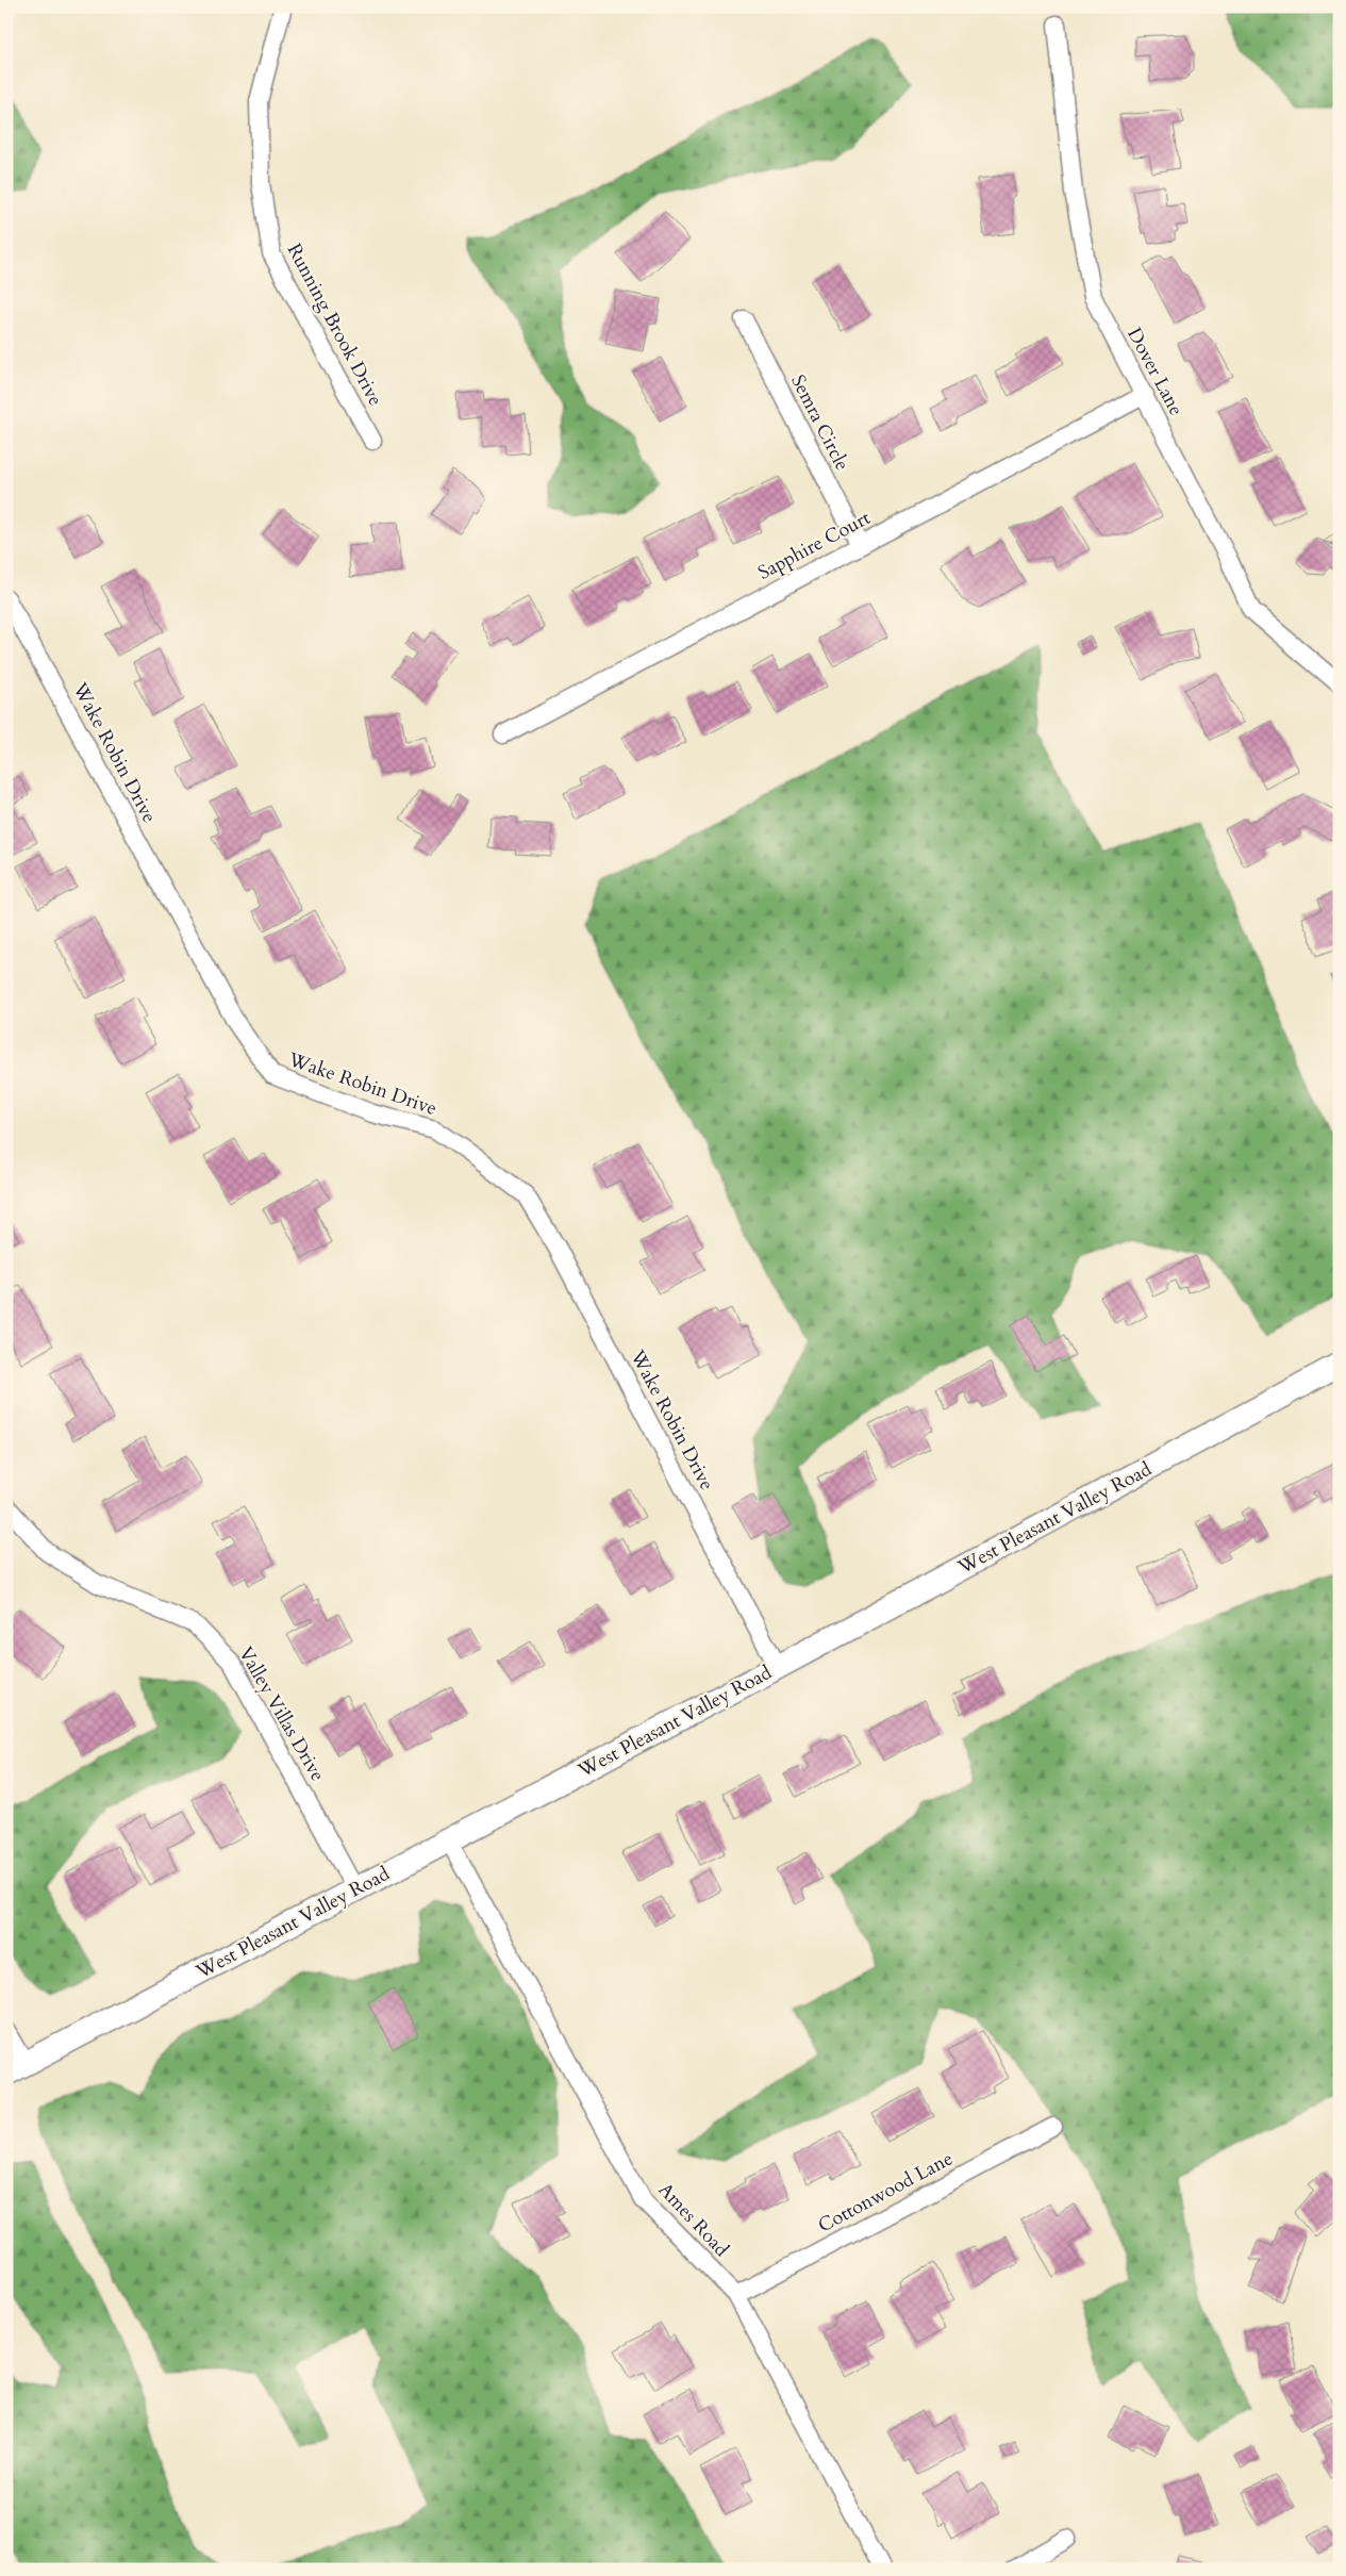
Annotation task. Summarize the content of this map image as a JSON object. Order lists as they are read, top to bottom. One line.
{"streets":{"main road":["West Pleasant Valley Road"],"street":["Running Brook Drive","Dover Lane","Semra Circle","Sapphire Court","Wake Robin Drive","Valley Villas Drive","Cottonwood Lane","Ames Road"]},"crossings":[["Dover Lane","Sapphire Court"],["Semra Circle","Sapphire Court"],["Wake Robin Drive","West Pleasant Valley Road"],["West Pleasant Valley Road","Valley Villas Drive"],["West Pleasant Valley Road","Ames Road"],["Cottonwood Lane","Ames Road"]]}
